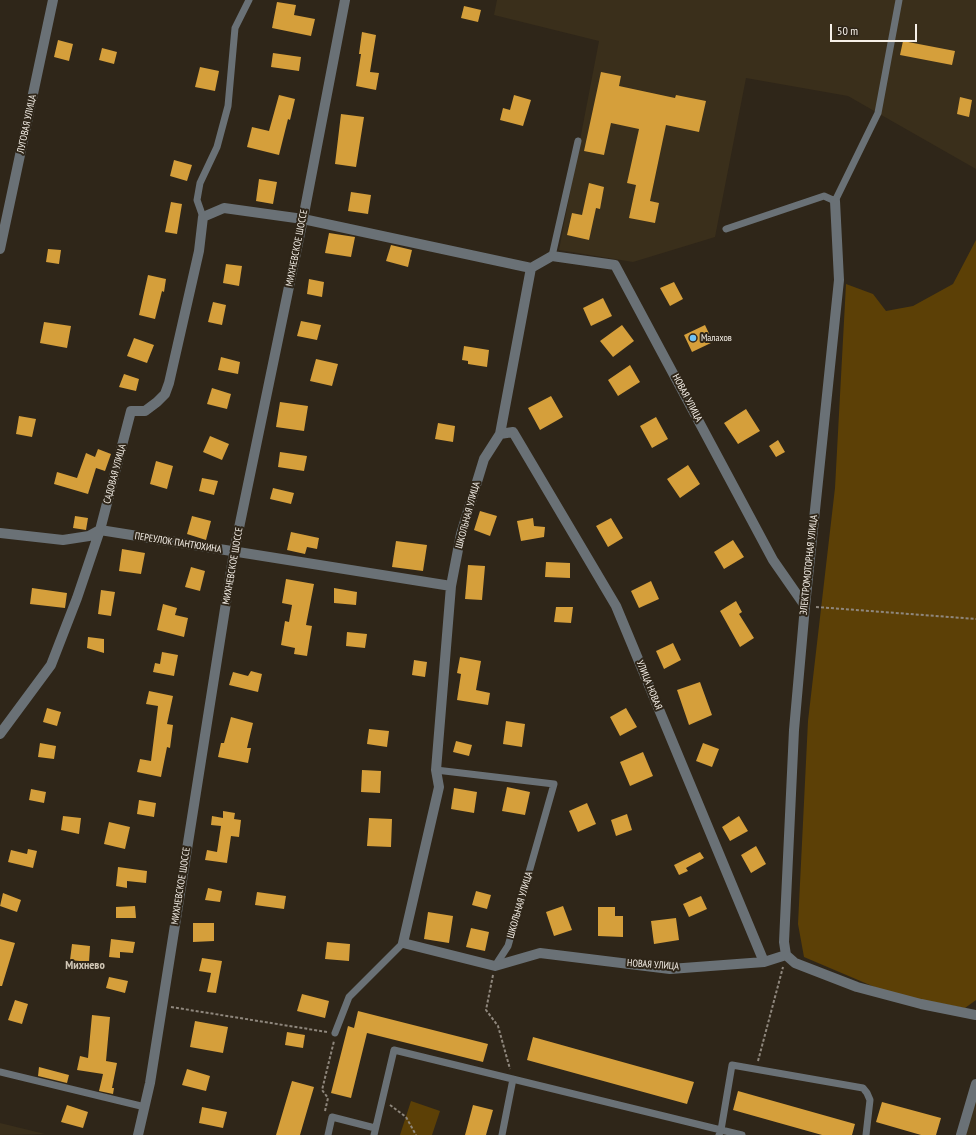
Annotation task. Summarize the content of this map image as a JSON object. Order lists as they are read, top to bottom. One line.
{"streets":{"street":["ЛУГОВАЯ УЛИЦА","МИХНЕВСКОЕ ШОССЕ","НОВАЯ УЛИЦА","САДОВАЯ УЛИЦА","ШКОЛЬНАЯ УЛИЦА","ПЕРЕУЛОК ПАНТЮХИНА","ЭЛЕКТРОМОТОРНАЯ УЛИЦА","УЛИЦА НОВАЯ"]},"crossings":[["МИХНЕВСКОЕ ШОССЕ","ПЕРЕУЛОК ПАНТЮХИНА"],["НОВАЯ УЛИЦА","ШКОЛЬНАЯ УЛИЦА"],["НОВАЯ УЛИЦА","ЭЛЕКТРОМОТОРНАЯ УЛИЦА"],["НОВАЯ УЛИЦА","УЛИЦА НОВАЯ"],["САДОВАЯ УЛИЦА","ПЕРЕУЛОК ПАНТЮХИНА"],["ШКОЛЬНАЯ УЛИЦА","ПЕРЕУЛОК ПАНТЮХИНА"],["ШКОЛЬНАЯ УЛИЦА","УЛИЦА НОВАЯ"]],"districts":["Михнево"],"places":["Малахов"],"scale_bar":"50 m"}
